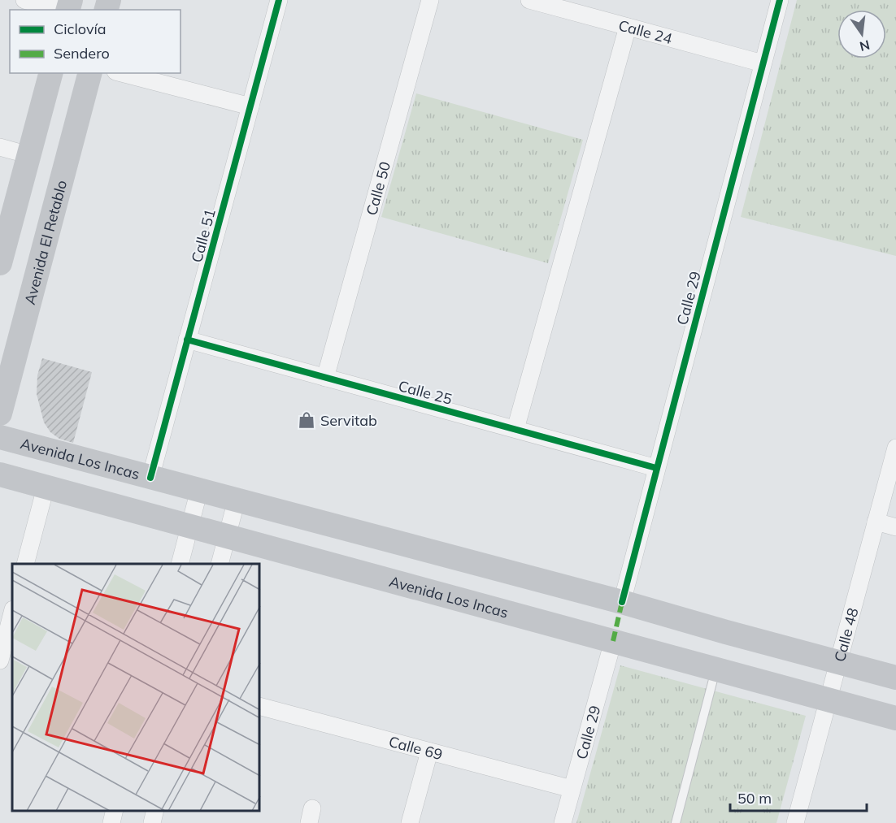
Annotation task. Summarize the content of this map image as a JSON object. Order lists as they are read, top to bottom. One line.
{"streets":{"main road":["Avenida El Retablo","Avenida Los Incas"],"street":["Calle 24","Calle 50","Calle 51","Calle 29","Calle 25","Calle 48","Calle 69"]},"crossings":[["Calle 24","Calle 29"],["Calle 50","Calle 25"],["Calle 51","Calle 25"],["Calle 51","Avenida Los Incas"],["Calle 29","Calle 25"],["Calle 29","Avenida Los Incas"],["Calle 29","Calle 69"],["Avenida Los Incas","Calle 48"]],"places":{"shop":["Servitab"]},"legend":["Ciclovía","Sendero"],"scale_bar":"50 m","north":"bottom"}
